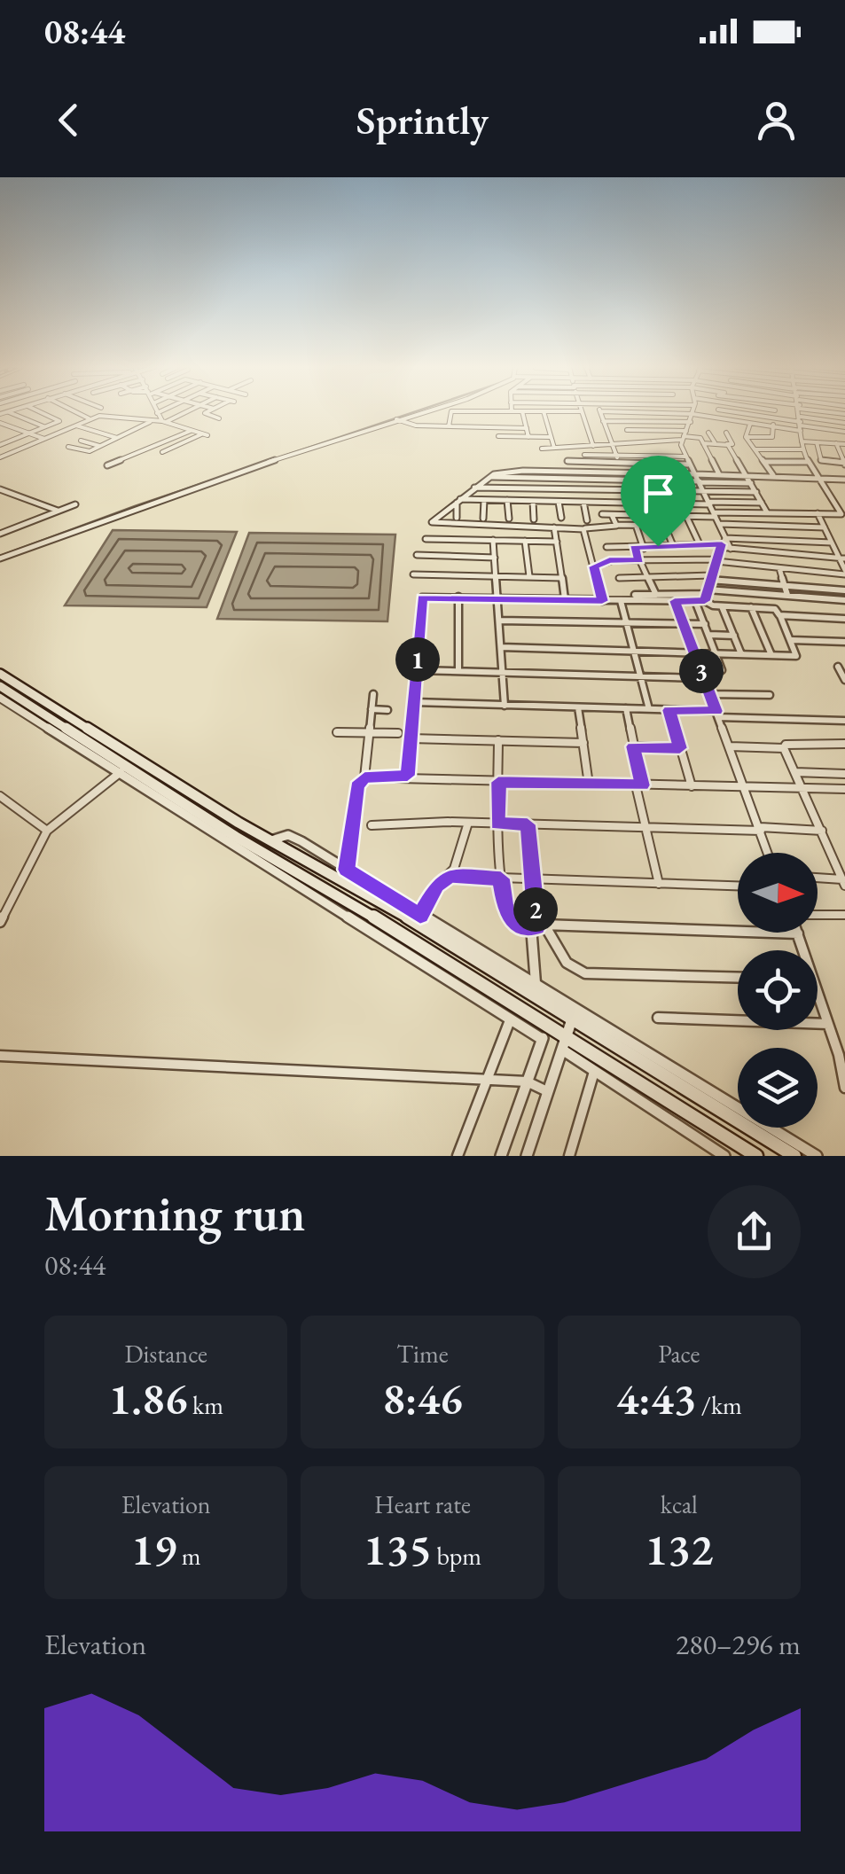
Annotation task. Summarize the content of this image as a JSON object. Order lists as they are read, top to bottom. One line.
{"north":"right","page":{"status":"08:44","header":"Sprintly","pins":["1","3","2"],"heading":["Morning run","08:44"],"stats":[["Distance","1.86 km"],["Time","8:46"],["Pace","4:43 /km"],["Elevation","19 m"],["Heart rate","135 bpm"],["kcal","132"]],"chart":["Elevation","280–296 m"]}}
